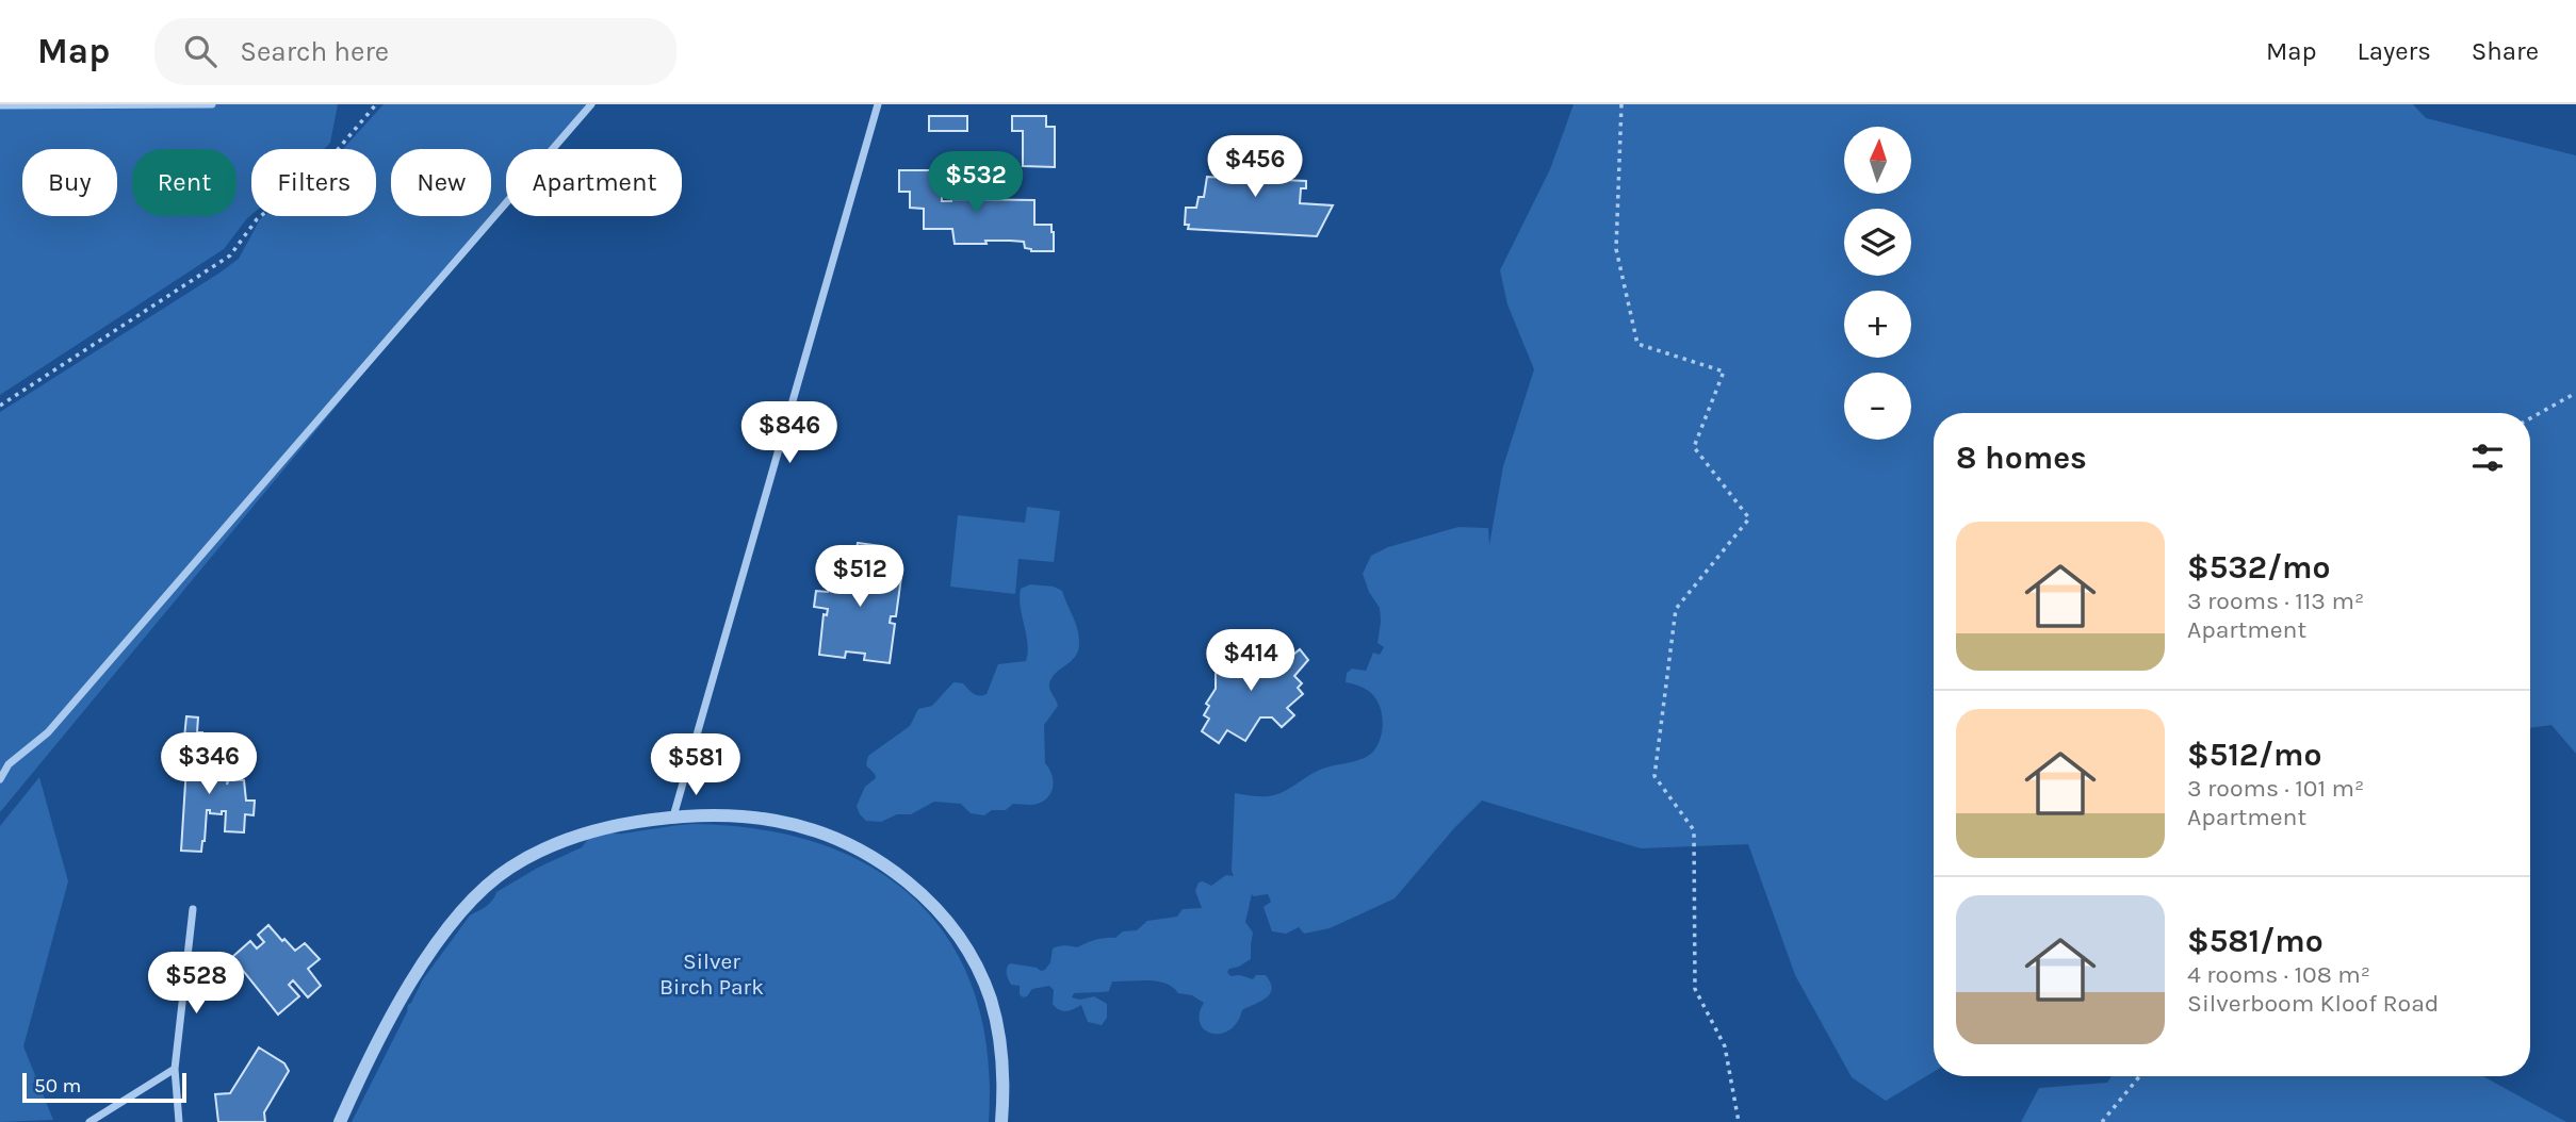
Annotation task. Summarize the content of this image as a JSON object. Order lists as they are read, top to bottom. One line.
{"parks":["Silver Birch Park"],"scale_bar":"50 m","north":"top","page":{"header":"Map","search":"Search here","nav":["Map","Layers","Share"],"map_buttons":["+","−"],"price":["$456","$532","$846","$512","$414","$346","$581","$528"],"chip":["Buy","Rent","Filters","New","Apartment"],"heading":"8 homes","list":[{"name":"$532/mo","note":"3 rooms · 113 m² · Apartment"},{"name":"$512/mo","note":"3 rooms · 101 m² · Apartment"},{"name":"$581/mo","note":"4 rooms · 108 m² · Silverboom Kloof Road"}],"scale":"50 m"}}
